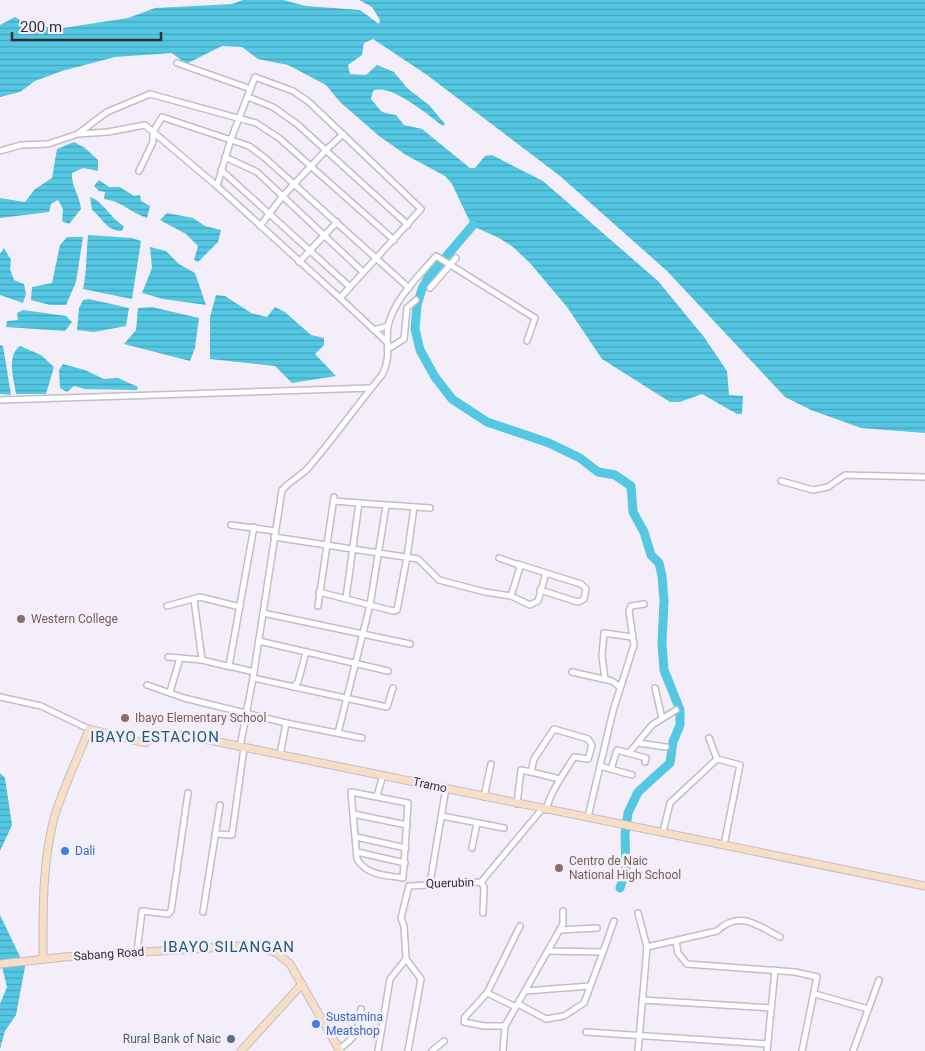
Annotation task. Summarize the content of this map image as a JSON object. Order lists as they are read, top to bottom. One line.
{"streets":{"street":["Tramo","Querubin","Sabang Road"]},"crossings":[["Tramo","Querubin"]],"districts":["IBAYO ESTACION","IBAYO SILANGAN"],"places":["Western College","Ibayo Elementary School","Dali","Centro de Naic National High School","Sustamina Meatshop","Rural Bank of Naic"],"scale_bar":"200 m"}
